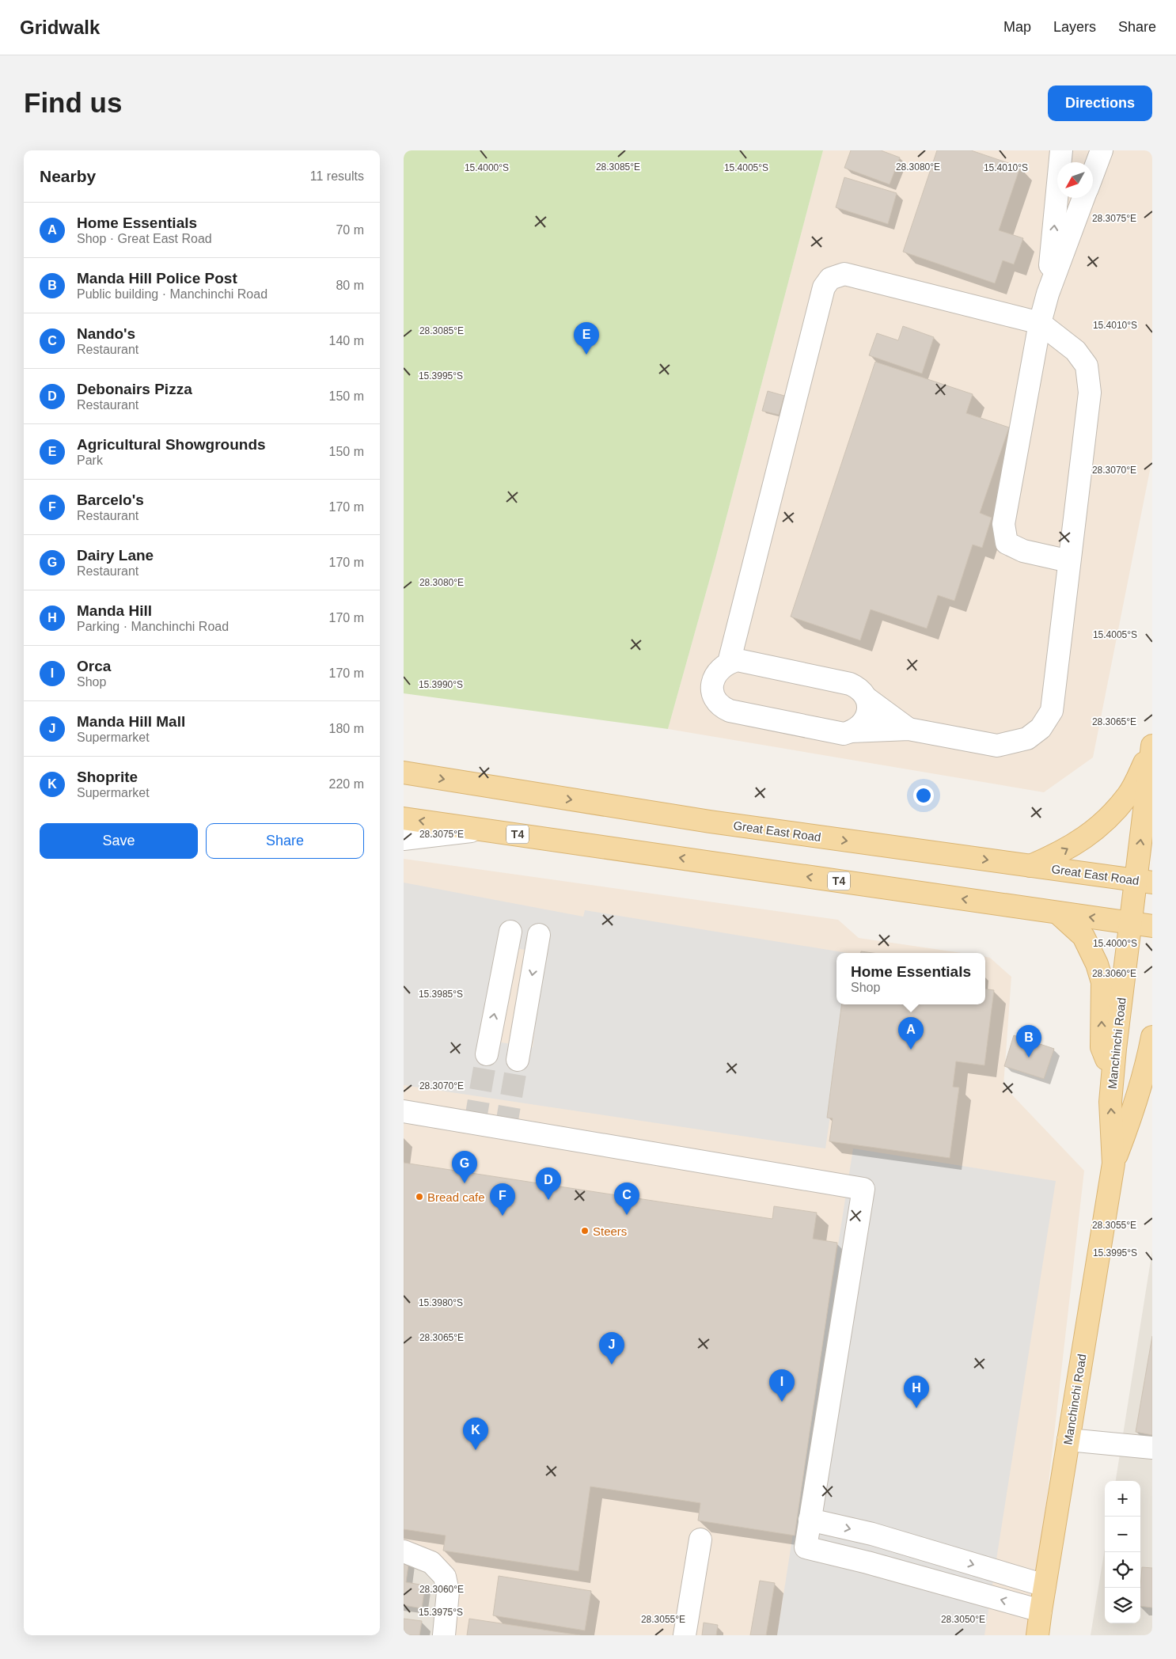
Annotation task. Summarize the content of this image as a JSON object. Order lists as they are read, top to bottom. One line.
{"streets":{"main road":["Great East Road","T4","Manchinchi Road"]},"crossings":[["Great East Road","Manchinchi Road"],["T4","Manchinchi Road"]],"places":["Bread cafe","Steers"],"north":"bottom left","page":{"header":"Gridwalk","nav":["Map","Layers","Share"],"buttons":["Directions",["Save","Share"]],"title":"Find us","heading":["Nearby","11 results"],"list":[{"mark":"A","name":"Home Essentials","note":"Shop · Great East Road","value":"70 m"},{"mark":"B","name":"Manda Hill Police Post","note":"Public building · Manchinchi Road","value":"80 m"},{"mark":"C","name":"Nando's","note":"Restaurant","value":"140 m"},{"mark":"D","name":"Debonairs Pizza","note":"Restaurant","value":"150 m"},{"mark":"E","name":"Agricultural Showgrounds","note":"Park","value":"150 m"},{"mark":"F","name":"Barcelo's","note":"Restaurant","value":"170 m"},{"mark":"G","name":"Dairy Lane","note":"Restaurant","value":"170 m"},{"mark":"H","name":"Manda Hill","note":"Parking · Manchinchi Road","value":"170 m"},{"mark":"I","name":"Orca","note":"Shop","value":"170 m"},{"mark":"J","name":"Manda Hill Mall","note":"Supermarket","value":"180 m"},{"mark":"K","name":"Shoprite","note":"Supermarket","value":"220 m"}],"pins":["E","A","B","G","D","C","F","J","I","H","K"],"popup":["Home Essentials","Shop"],"map_buttons":["+","−"]},"coordinates":["28.3085°E","28.3080°E","15.4010°S","15.4000°S","15.4005°S","28.3075°E","15.3995°S","28.3070°E","15.3990°S","28.3065°E","28.3060°E","15.3985°S","28.3055°E","15.3980°S","15.3975°S","28.3050°E"]}
